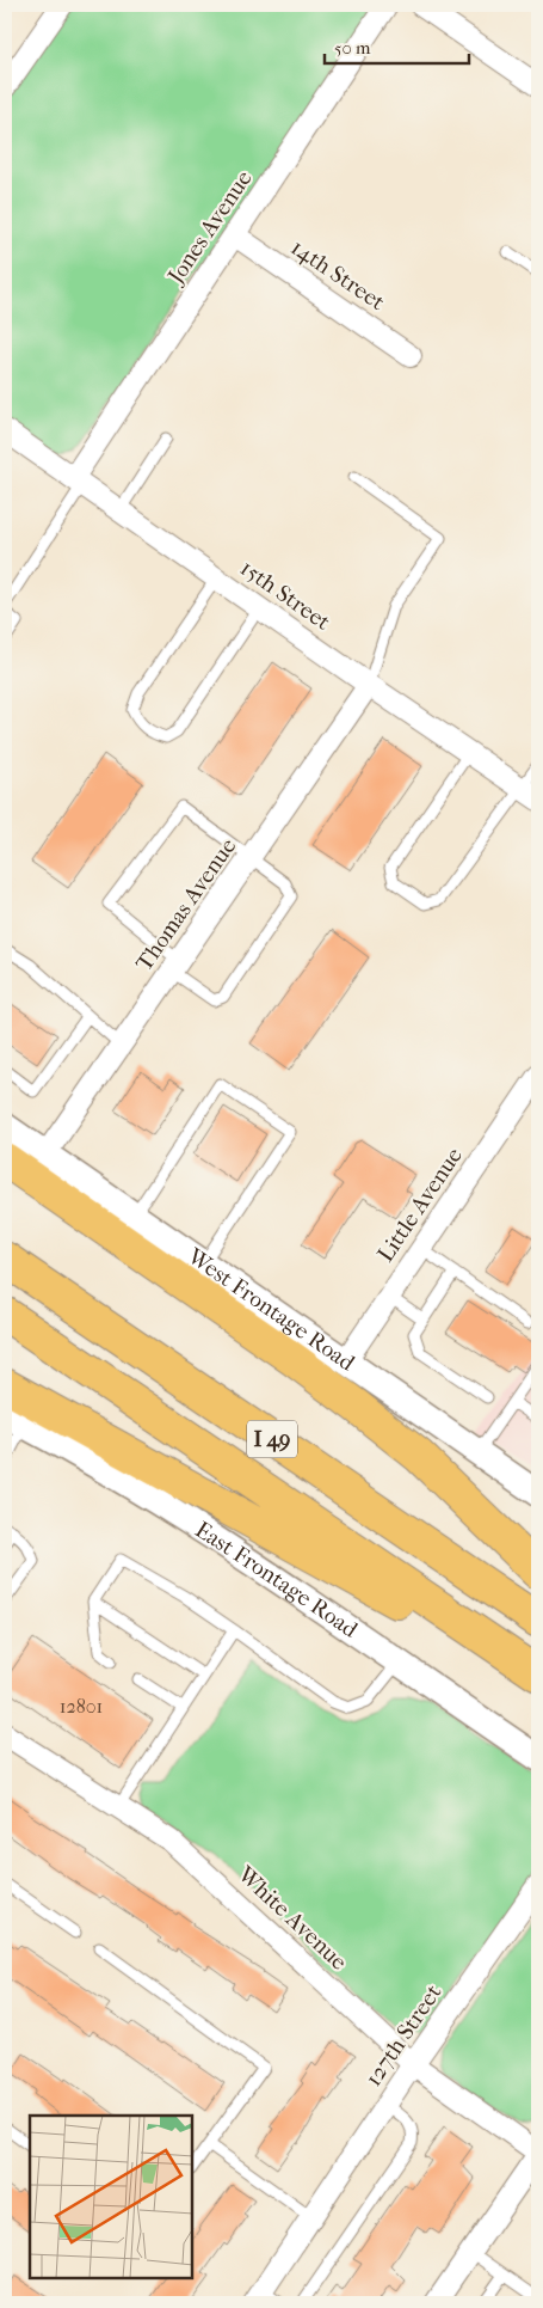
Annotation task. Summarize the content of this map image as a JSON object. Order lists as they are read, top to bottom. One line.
{"streets":{"highway":["I 49"],"street":["Jones Avenue","14th Street","15th Street","Thomas Avenue","Little Avenue","West Frontage Road","East Frontage Road","White Avenue","127th Street"]},"crossings":[["Jones Avenue","14th Street"],["Jones Avenue","15th Street"],["15th Street","Thomas Avenue"],["Thomas Avenue","West Frontage Road"],["Little Avenue","West Frontage Road"],["White Avenue","127th Street"]],"house_numbers":["12801"],"scale_bar":"50 m"}
